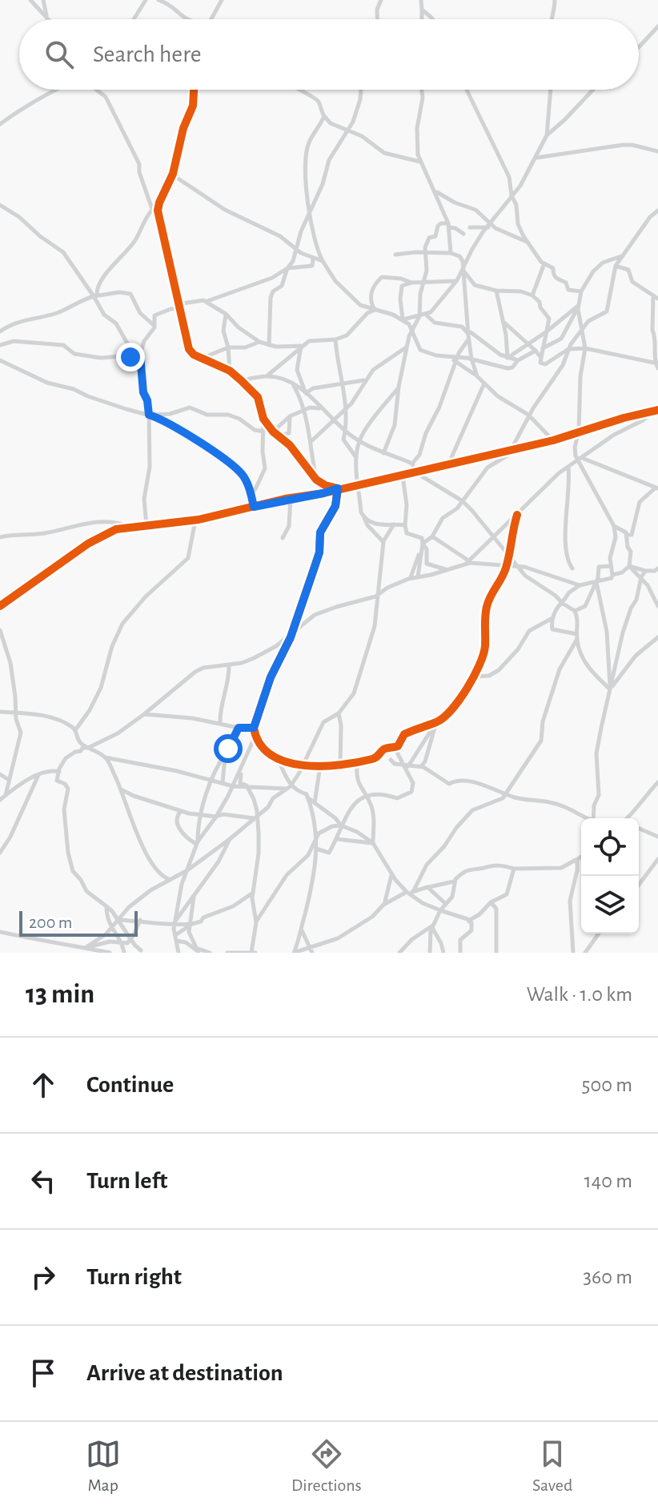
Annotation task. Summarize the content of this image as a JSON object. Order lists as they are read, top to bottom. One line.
{"scale_bar":"200 m","page":{"search":"Search here","scale":"200 m","heading":["13 min","Walk · 1.0 km"],"list":[["Continue","500 m"],["Turn left","140 m"],["Turn right","360 m"],"Arrive at destination"],"nav":["Map","Directions","Saved"]}}
